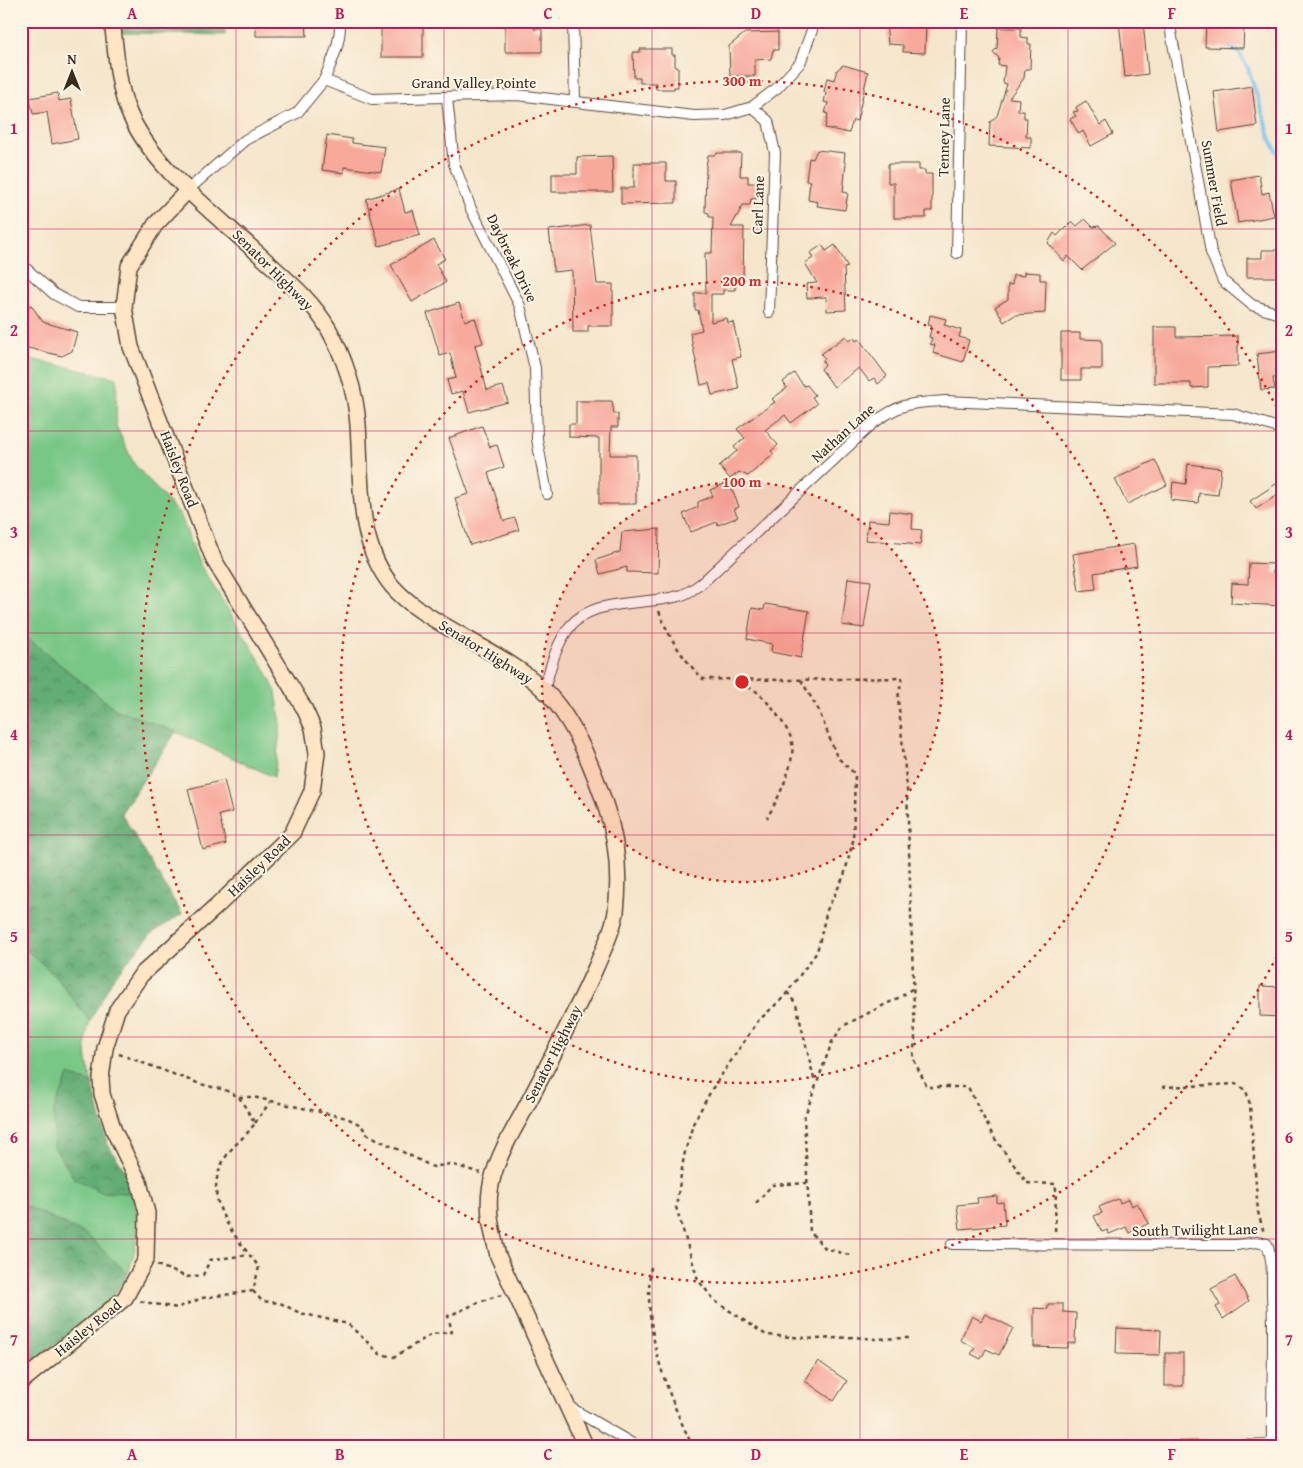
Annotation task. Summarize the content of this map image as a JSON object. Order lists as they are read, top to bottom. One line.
{"streets":{"street":["Grand Valley Pointe","Tenney Lane","Summer Field","Carl Lane","Daybreak Drive","Senator Highway","Nathan Lane","Haisley Road","South Twilight Lane"]},"crossings":[["Grand Valley Pointe","Carl Lane"],["Grand Valley Pointe","Daybreak Drive"],["Senator Highway","Nathan Lane"],["Senator Highway","Haisley Road"]],"north":"top","grid":{"columns":["A","B","C","D","E","F"],"rows":["1","2","3","4","5","6","7"]},"rings":["300 m","200 m","100 m"]}
